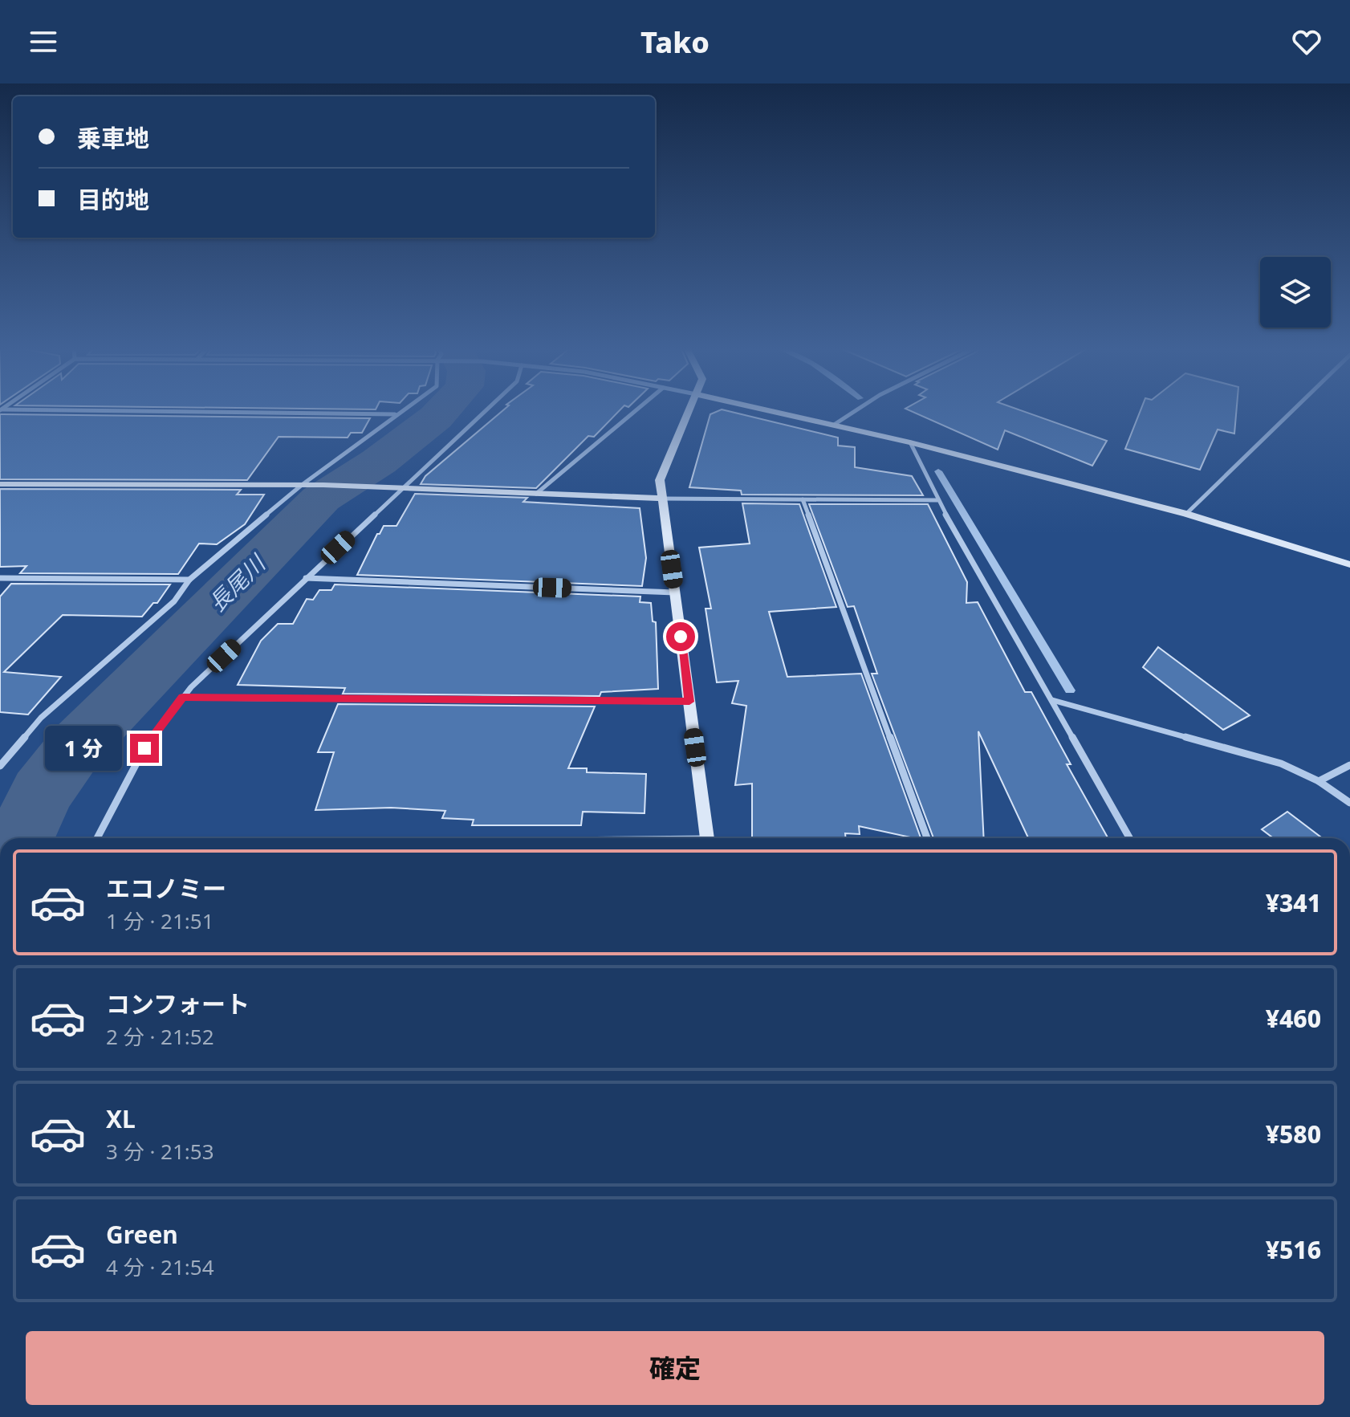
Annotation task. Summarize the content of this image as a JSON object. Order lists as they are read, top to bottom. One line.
{"water":["長尾川"],"page":{"header":"Tako","banner":["乗車地","目的地"],"bubble":"1 分","list":[{"name":"エコノミー","note":"1 分 · 21:51","value":"¥341"},{"name":"コンフォート","note":"2 分 · 21:52","value":"¥460"},{"name":"XL","note":"3 分 · 21:53","value":"¥580"},{"name":"Green","note":"4 分 · 21:54","value":"¥516"}],"buttons":"確定"}}
